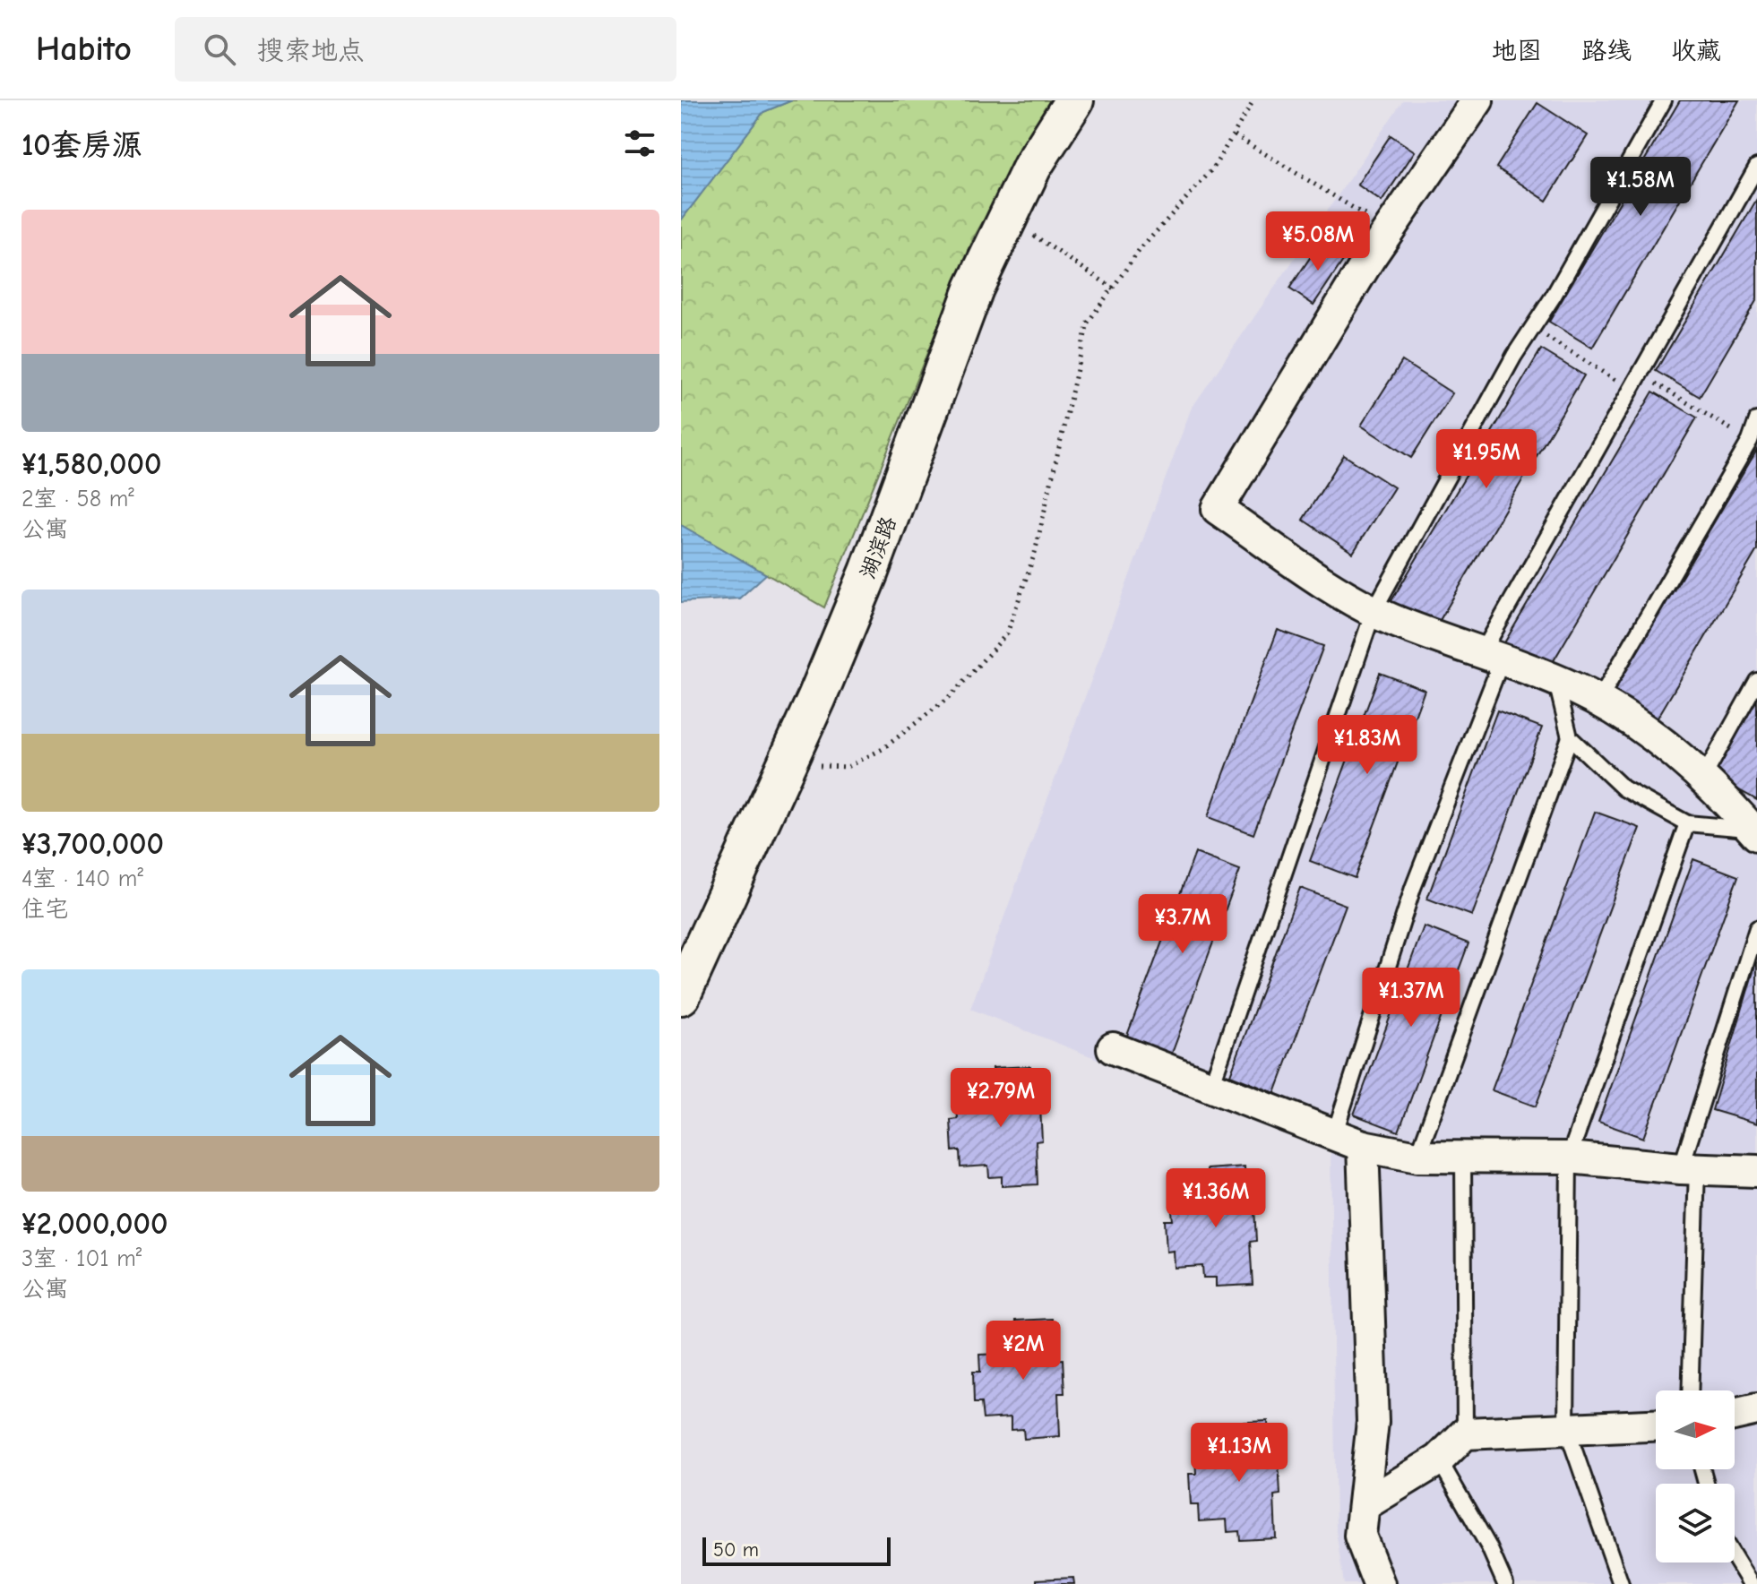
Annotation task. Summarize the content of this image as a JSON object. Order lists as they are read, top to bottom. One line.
{"streets":{"street":["湖滨路"]},"scale_bar":"50 m","north":"right","page":{"header":"Habito","search":"搜索地点","nav":["地图","路线","收藏"],"heading":"10套房源","price":["¥1.58M","¥5.08M","¥1.95M","¥1.83M","¥3.7M","¥1.37M","¥2.79M","¥1.36M","¥2M","¥1.13M"],"list":[{"name":"¥1,580,000","note":"2室 · 58 m² · 公寓"},{"name":"¥3,700,000","note":"4室 · 140 m² · 住宅"},{"name":"¥2,000,000","note":"3室 · 101 m² · 公寓"}],"scale":"50 m"}}
